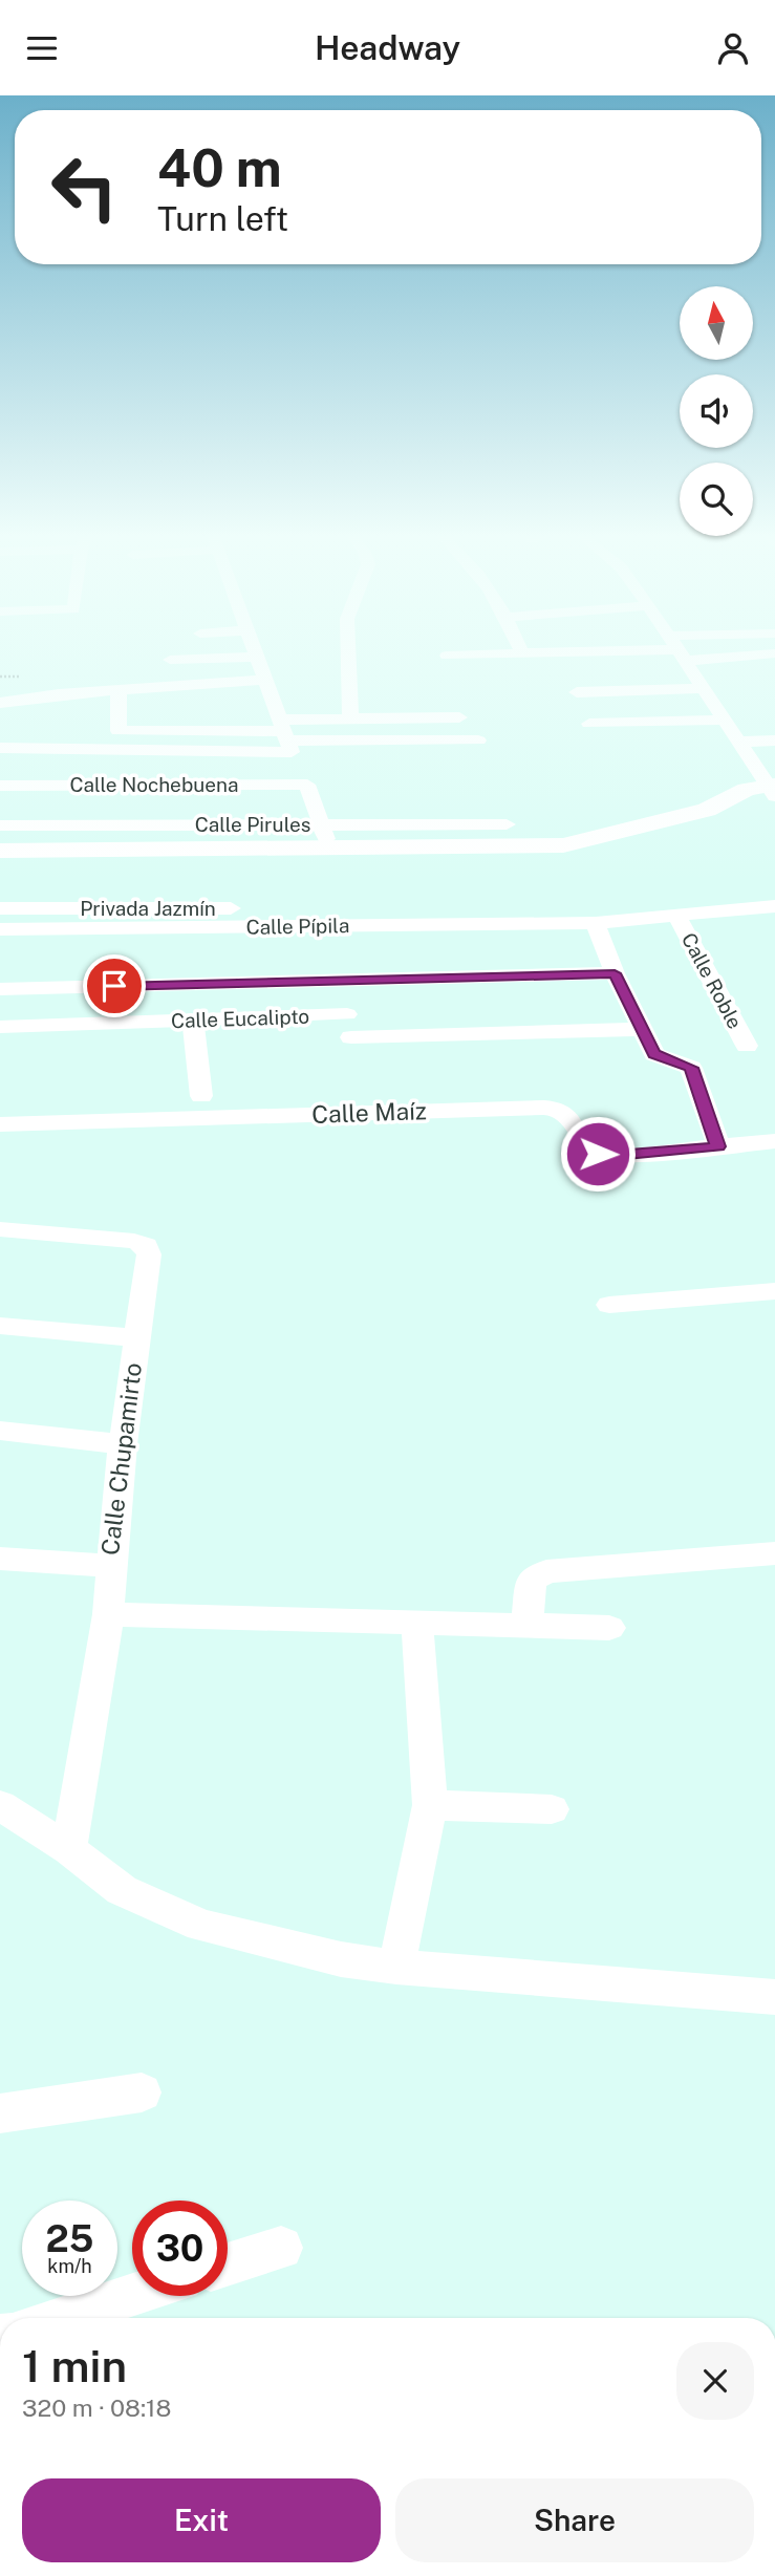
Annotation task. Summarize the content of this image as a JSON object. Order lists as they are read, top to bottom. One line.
{"streets":{"street":["Calle Nochebuena","Calle Pirules","Privada Jazmín","Calle Pípila","Calle Roble","Calle Eucalipto","Calle Maíz","Calle Chupamirto"]},"crossings":[["Calle Nochebuena","Calle Pirules"],["Calle Pípila","Calle Roble"]],"north":"top","page":{"header":"Headway","turn":["40 m","Turn left"],"speed":"25 km/h","limit":"30","heading":["1 min","320 m · 08:18"],"buttons":["Exit","Share"]}}
